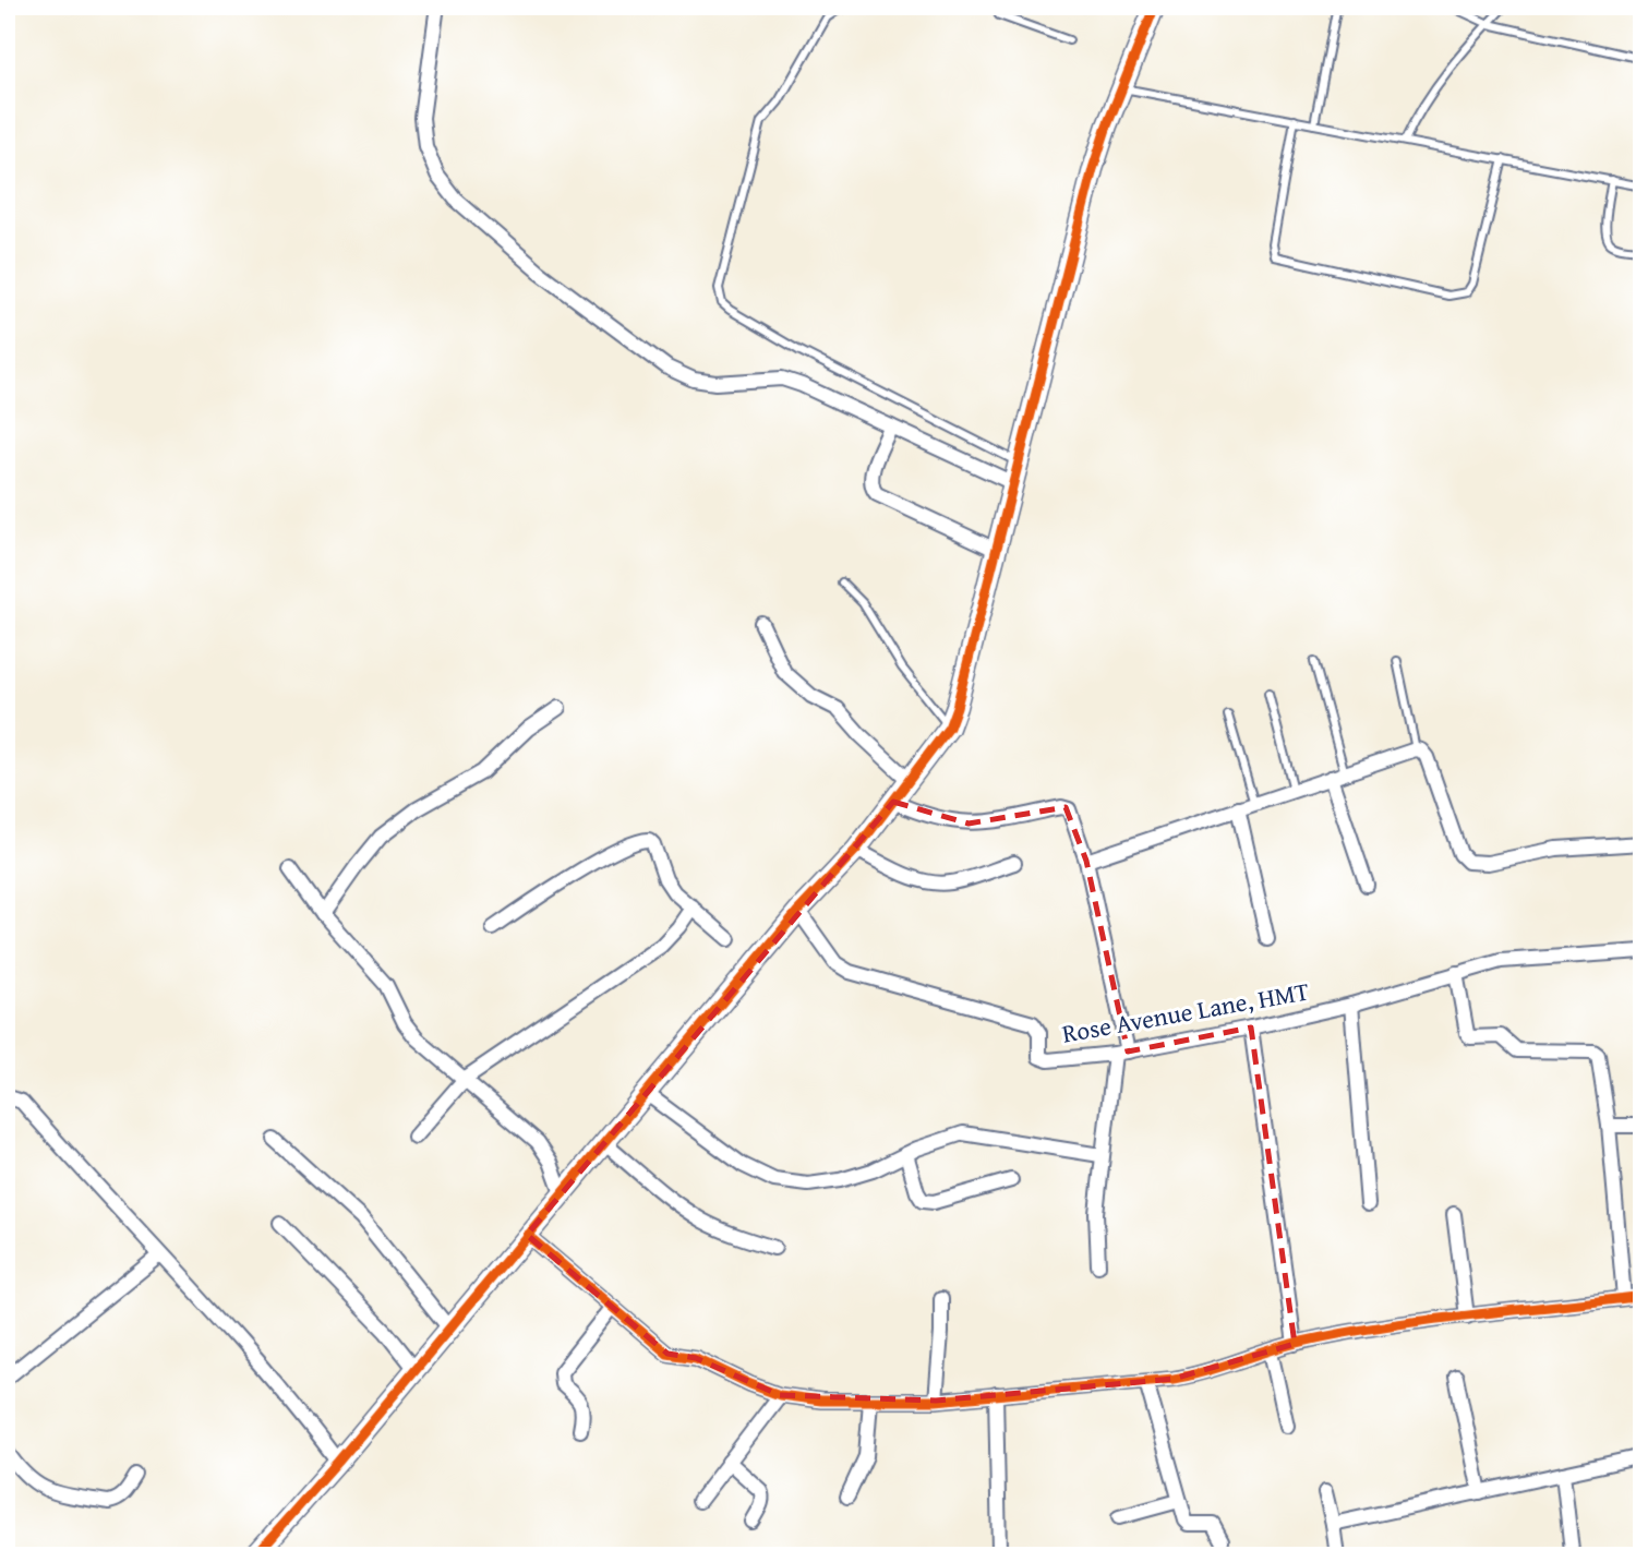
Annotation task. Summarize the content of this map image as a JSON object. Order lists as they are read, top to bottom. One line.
{"streets":{"street":["Rose Avenue Lane, HMT"]}}
